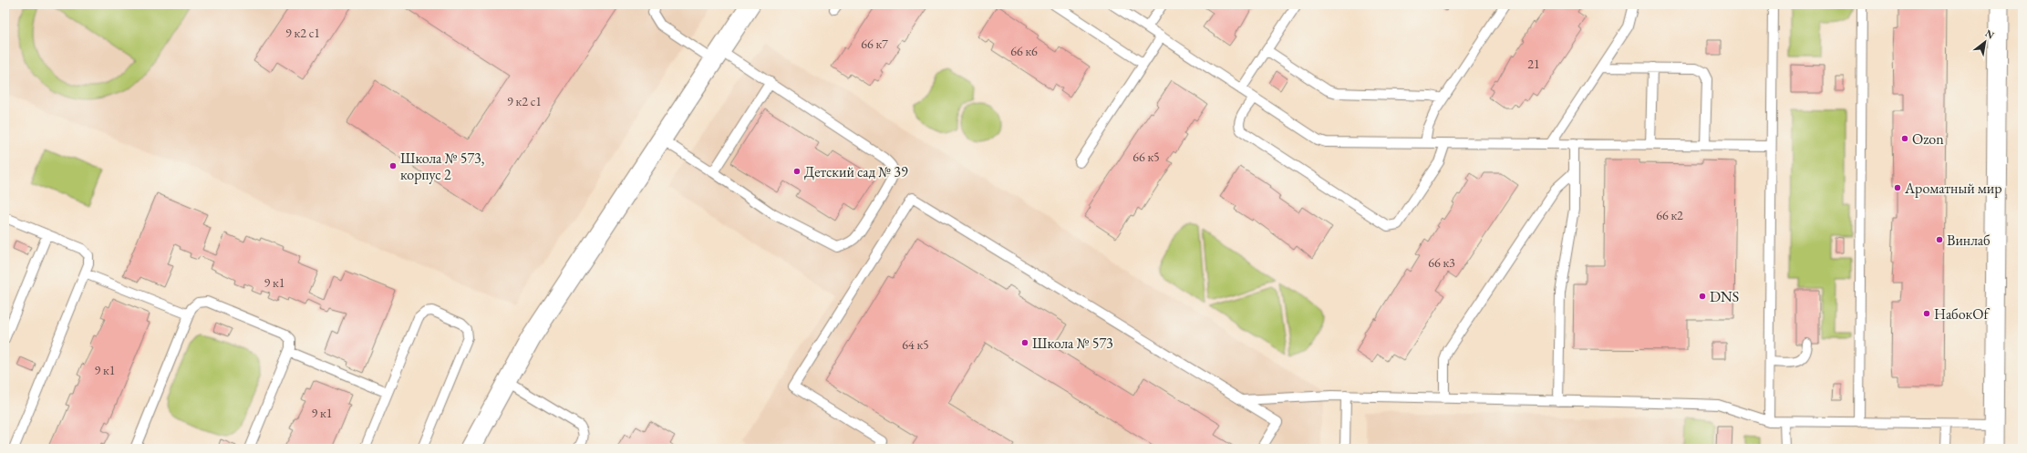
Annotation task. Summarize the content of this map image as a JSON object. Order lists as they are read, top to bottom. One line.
{"places":["Ozon","Школа № 573, корпус 2","Детский сад № 39","Ароматный мир","Винлаб","DNS","НабокOf","Школа № 573"],"house_numbers":["9 к2 с1","66 к7","66 к6","21","9 к2 с1","66 к5","66 к2","66 к3","9 к1","64 к5","9 к1","9 к1"],"north":"top right"}
